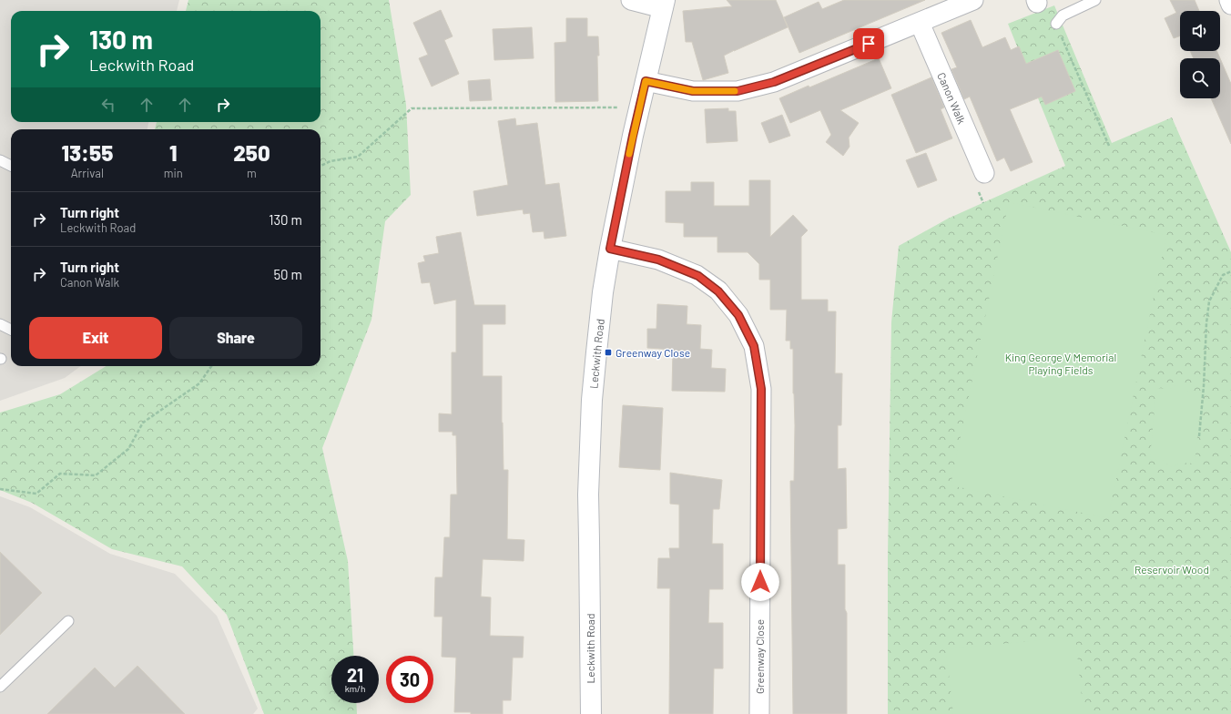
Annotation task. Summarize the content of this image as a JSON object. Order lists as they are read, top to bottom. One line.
{"streets":{"main road":["Leckwith Road"],"street":["Canon Walk","Greenway Close"]},"crossings":[["Leckwith Road","Greenway Close"]],"parks":["King George V Memorial Playing Fields","Reservoir Wood"],"places":{"transit":["Greenway Close"]},"page":{"turn":["130 m","Leckwith Road"],"eta":["13:55","Arrival","1","min","250","m"],"list":[{"name":"Turn right","note":"Leckwith Road","value":"130 m"},{"name":"Turn right","note":"Canon Walk","value":"50 m"}],"buttons":["Exit","Share"],"speed":"21 km/h","limit":"30"}}
